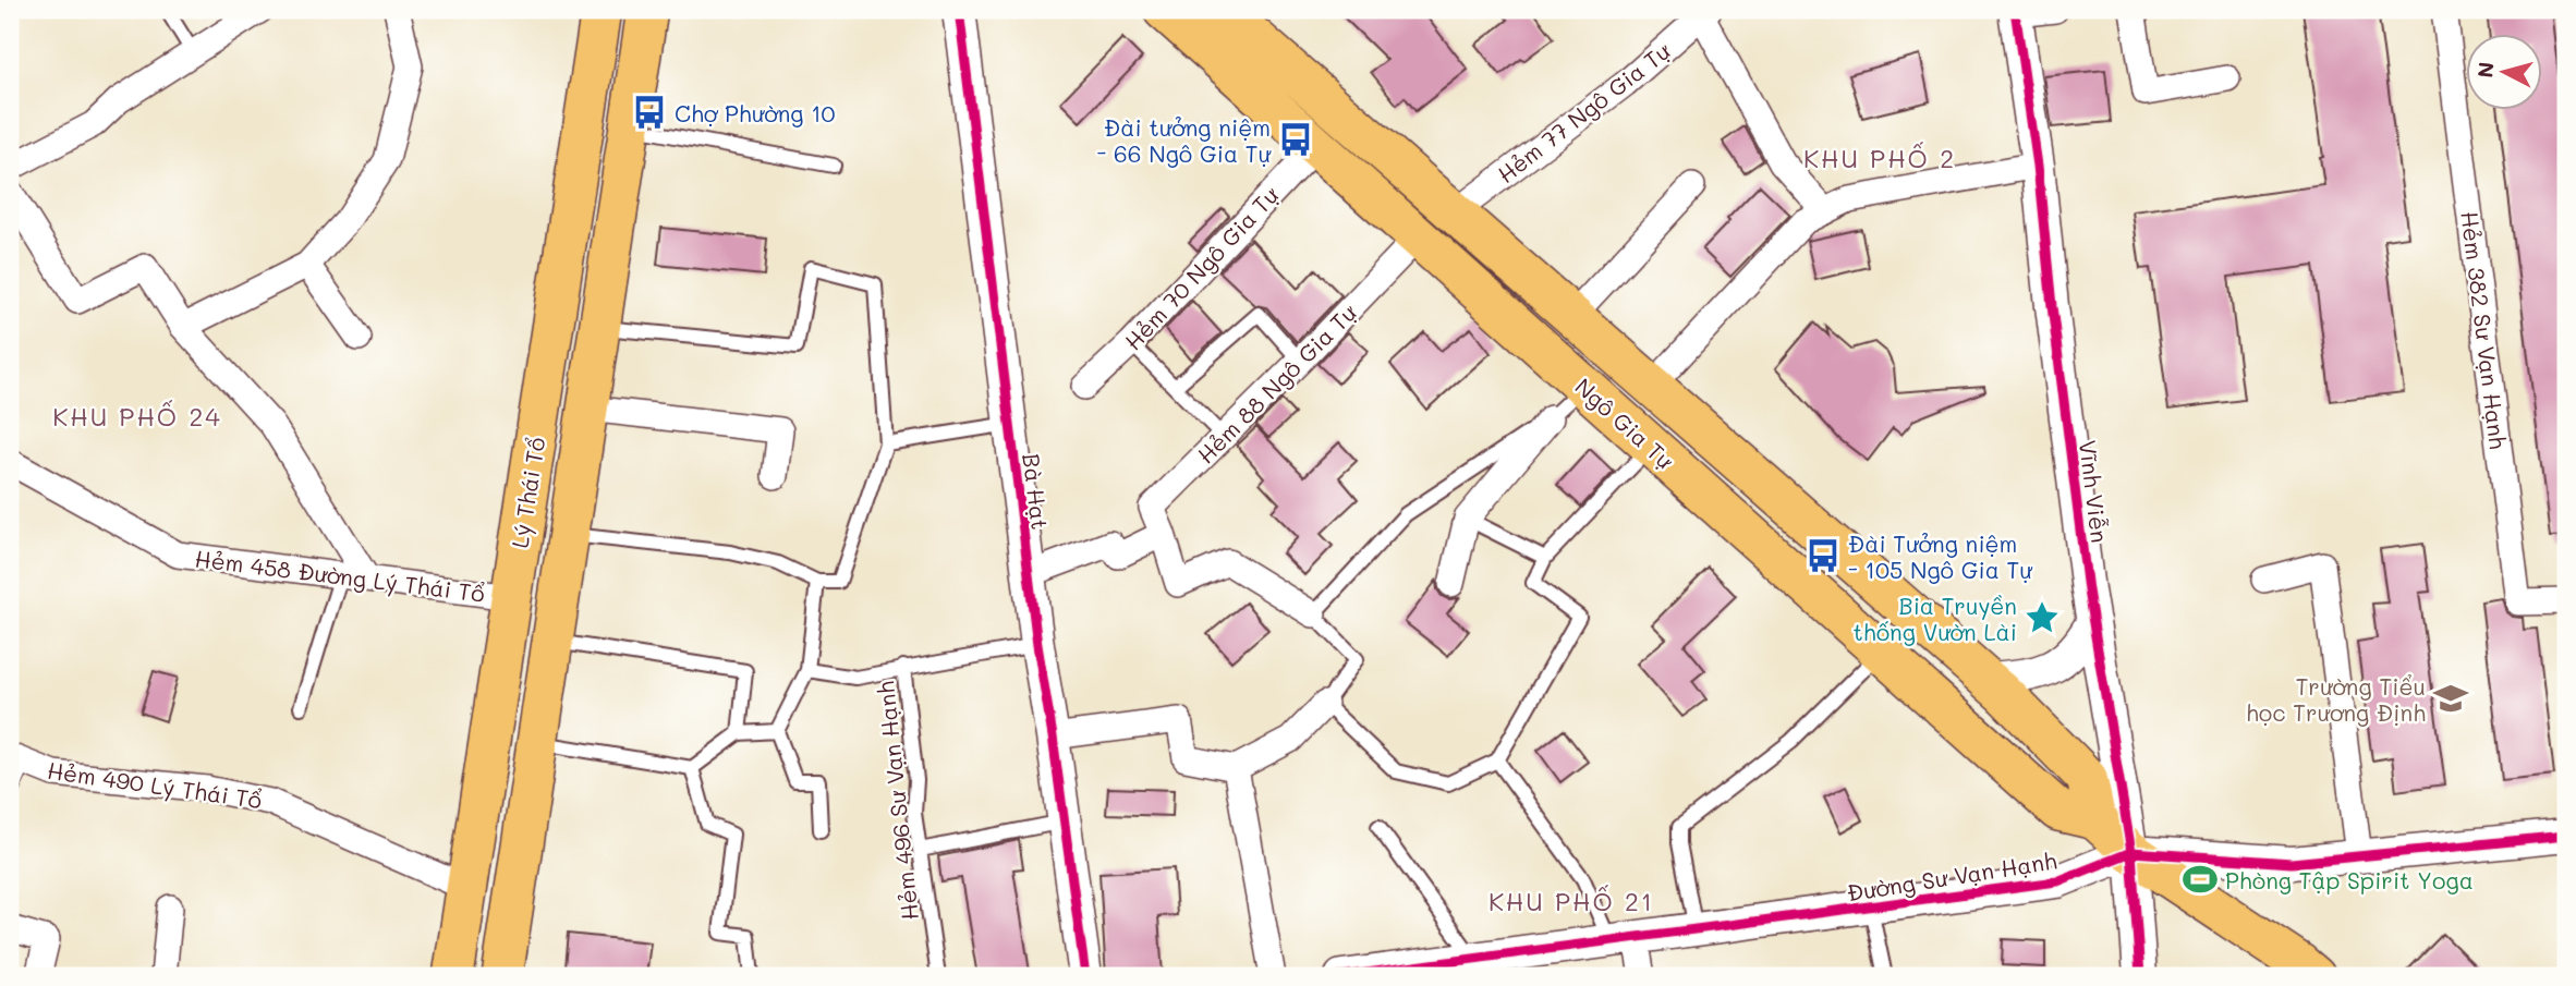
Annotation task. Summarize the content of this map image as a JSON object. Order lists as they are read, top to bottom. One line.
{"streets":{"main road":["Ngô Gia Tự","Lý Thái Tổ"],"street":["Hẻm 77 Ngô Gia Tự","Hẻm 70 Ngô Gia Tự","Hẻm 382 Sư Vạn Hạnh","Hẻm 88 Ngô Gia Tự","Bà Hạt","Vĩnh Viễn","Hẻm 458 Đường Lý Thái Tổ","Hẻm 490 Lý Thái Tổ","Đường Sư Vạn Hạnh"],"lane":["Hẻm 496 Sư Vạn Hạnh"]},"crossings":[["Hẻm 77 Ngô Gia Tự","Ngô Gia Tự"],["Hẻm 70 Ngô Gia Tự","Ngô Gia Tự"],["Hẻm 88 Ngô Gia Tự","Ngô Gia Tự"],["Ngô Gia Tự","Vĩnh Viễn"],["Ngô Gia Tự","Đường Sư Vạn Hạnh"],["Vĩnh Viễn","Đường Sư Vạn Hạnh"],["Lý Thái Tổ","Hẻm 458 Đường Lý Thái Tổ"],["Lý Thái Tổ","Hẻm 490 Lý Thái Tổ"]],"districts":["KHU PHỐ 2","KHU PHỐ 24","KHU PHỐ 21"],"places":{"bus stop":["Chợ Phường 10","Đài tưởng niệm - 66 Ngô Gia Tự","Đài Tưởng niệm - 105 Ngô Gia Tự"],"place":["Bia Truyền thống Vườn Lài"],"school or university":["Trường Tiểu học Trương Định"],"sports":["Phòng Tập Spirit Yoga"]},"north":"left"}
